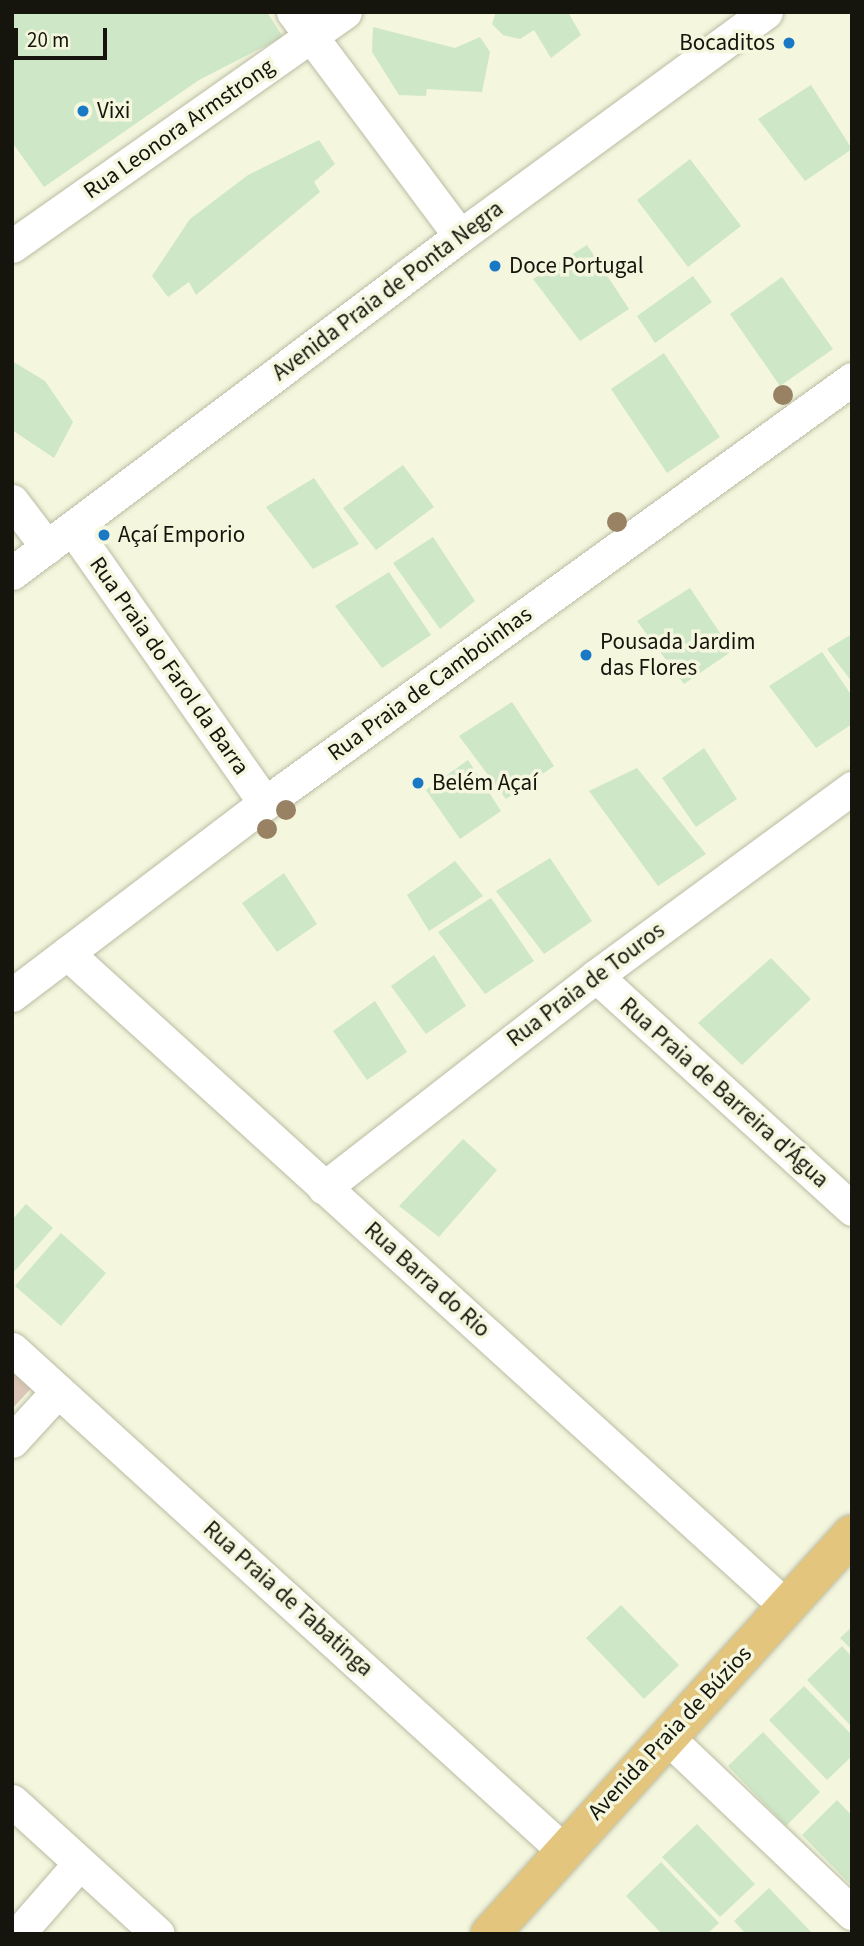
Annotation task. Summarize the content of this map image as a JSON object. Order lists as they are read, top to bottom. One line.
{"streets":{"main road":["Avenida Praia de Búzios"],"street":["Rua Leonora Armstrong","Avenida Praia de Ponta Negra","Rua Praia do Farol da Barra","Rua Praia de Camboinhas","Rua Praia de Touros","Rua Praia de Barreira d'Água","Rua Barra do Rio","Rua Praia de Tabatinga"]},"crossings":[["Avenida Praia de Ponta Negra","Rua Praia do Farol da Barra"],["Rua Praia do Farol da Barra","Rua Praia de Camboinhas"],["Rua Praia de Camboinhas","Rua Barra do Rio"],["Rua Praia de Touros","Rua Praia de Barreira d'Água"],["Rua Praia de Touros","Rua Barra do Rio"],["Rua Barra do Rio","Avenida Praia de Búzios"],["Rua Praia de Tabatinga","Avenida Praia de Búzios"]],"places":["Bocaditos","Vixi","Doce Portugal","Açaí Emporio","Pousada Jardim das Flores","Belém Açaí"],"scale_bar":"20 m"}
